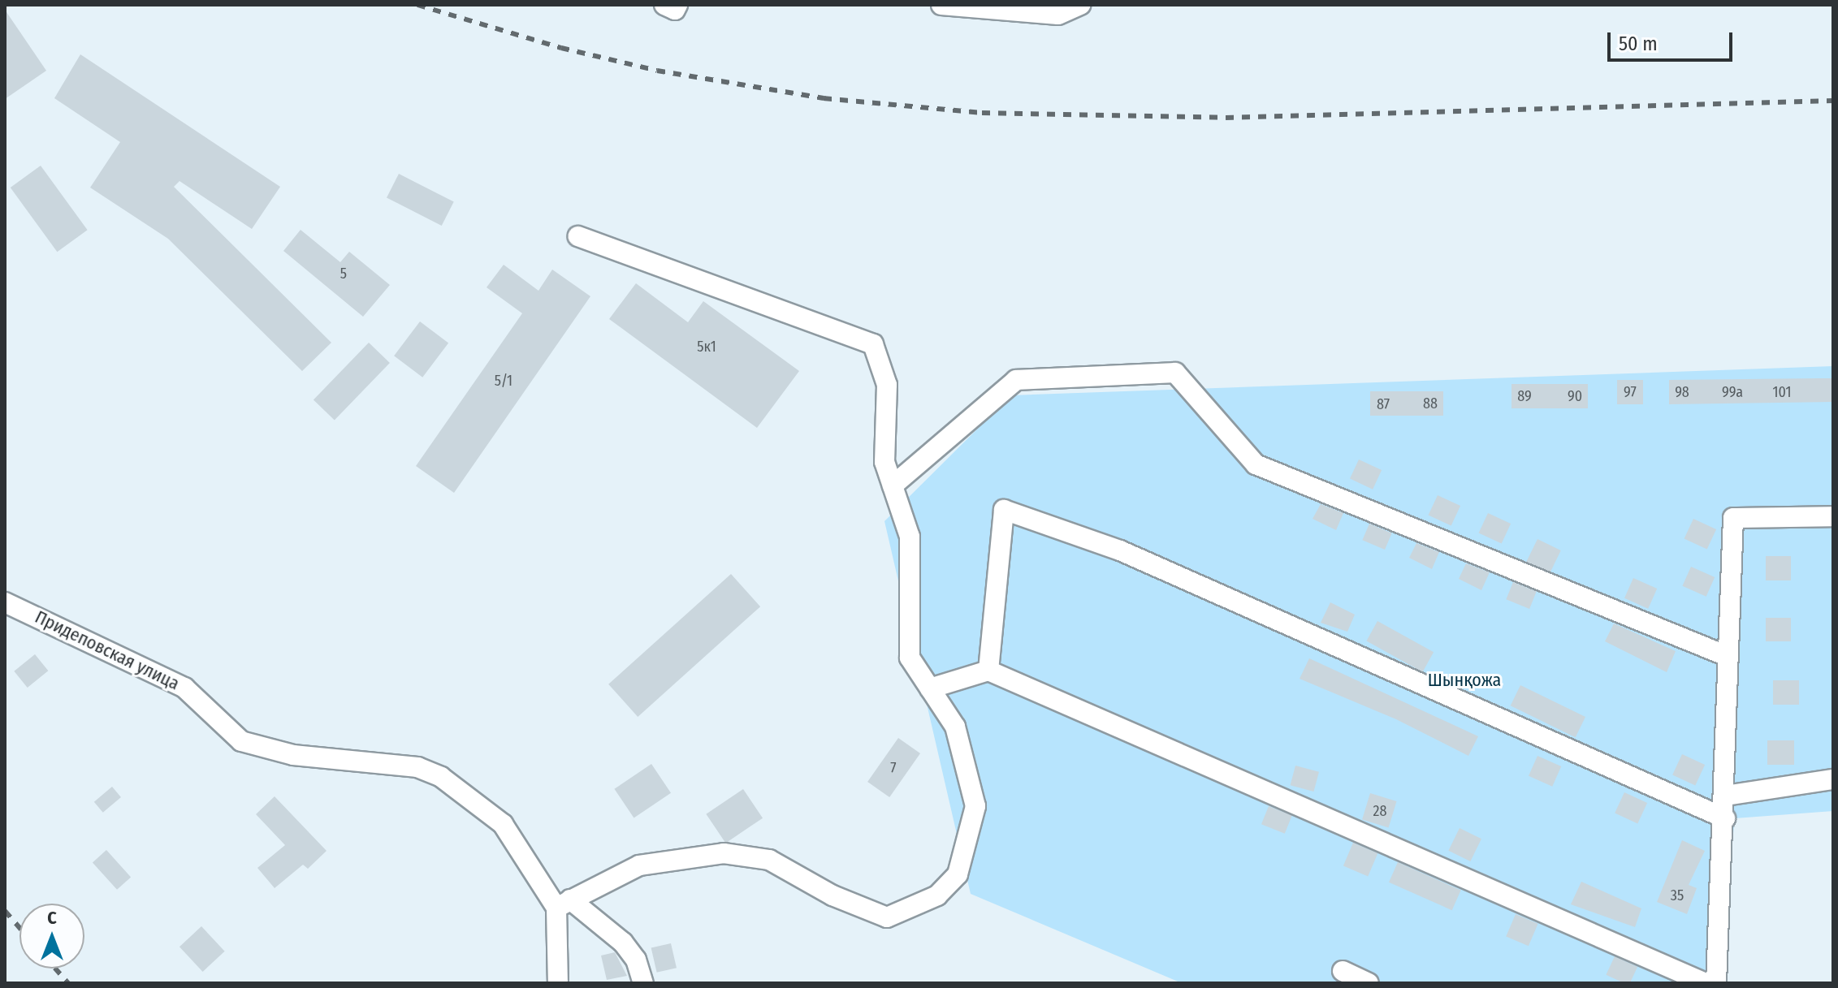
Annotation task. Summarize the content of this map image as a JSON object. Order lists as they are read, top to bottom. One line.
{"streets":{"street":["Придеповская улица"]},"parks":["Шынқожа"],"house_numbers":["5","5к1","5/1","97","98","99а","101","89","90","88","87","7","28","35"],"scale_bar":"50 m","north":"top"}
